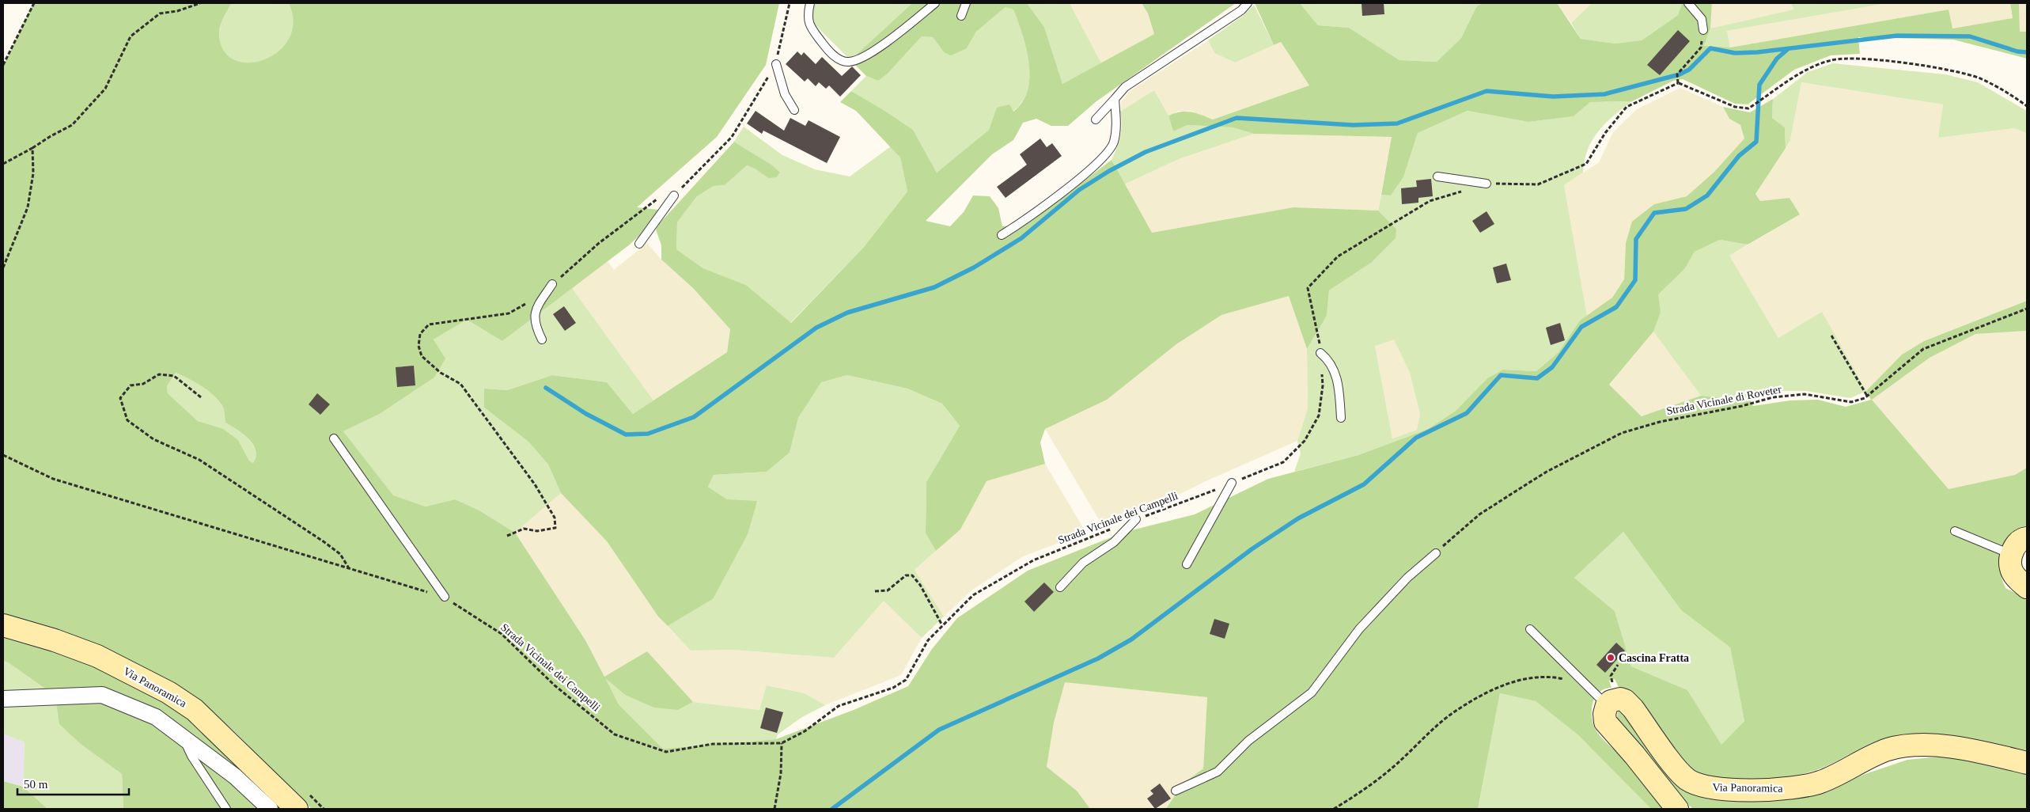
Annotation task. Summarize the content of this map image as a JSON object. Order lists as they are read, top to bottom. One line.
{"streets":{"street":["Via Panoramica"],"path":["Strada Vicinale di Roveter","Strada Vicinale dei Campelli"]},"places":["Cascina Fratta"],"scale_bar":"50 m"}
